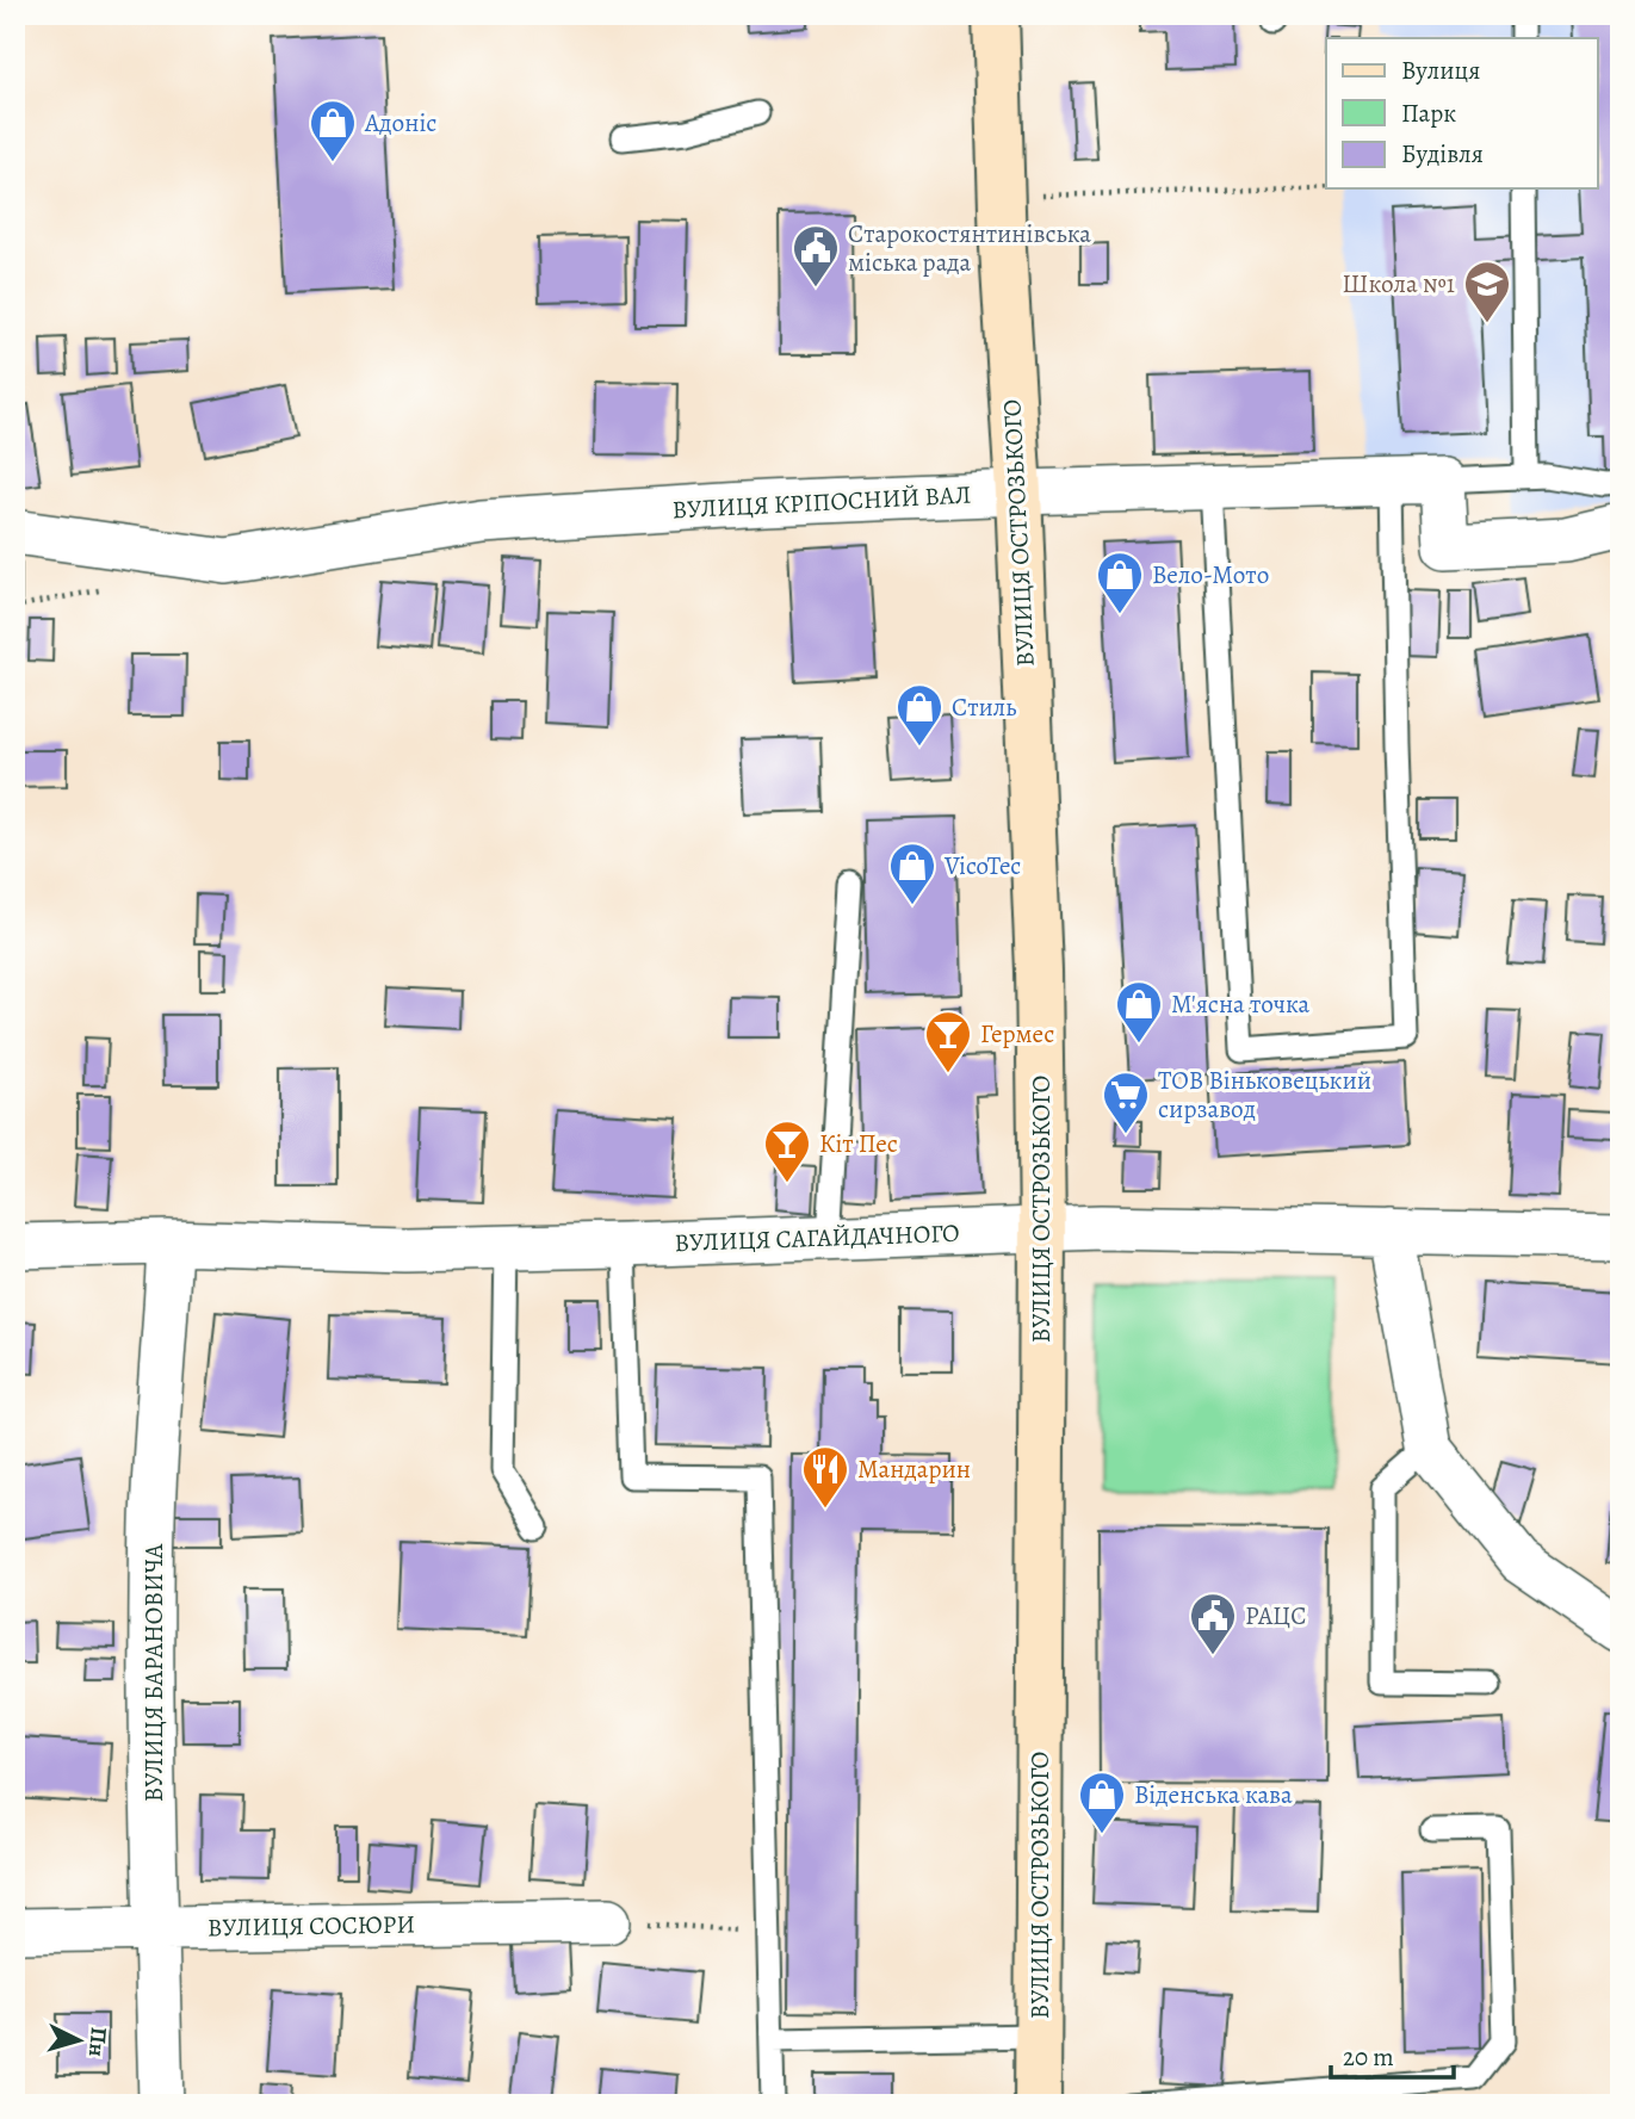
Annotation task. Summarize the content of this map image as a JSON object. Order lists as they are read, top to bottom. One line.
{"streets":{"main road":["ВУЛИЦЯ ОСТРОЗЬКОГО"],"street":["ВУЛИЦЯ КРІПОСНИЙ ВАЛ","ВУЛИЦЯ САГАЙДАЧНОГО","ВУЛИЦЯ БАРАНОВИЧА","ВУЛИЦЯ СОСЮРИ"]},"crossings":[["ВУЛИЦЯ КРІПОСНИЙ ВАЛ","ВУЛИЦЯ ОСТРОЗЬКОГО"],["ВУЛИЦЯ ОСТРОЗЬКОГО","ВУЛИЦЯ САГАЙДАЧНОГО"],["ВУЛИЦЯ САГАЙДАЧНОГО","ВУЛИЦЯ БАРАНОВИЧА"],["ВУЛИЦЯ БАРАНОВИЧА","ВУЛИЦЯ СОСЮРИ"]],"places":{"shop":["Адоніс","Вело-Мото","Стиль","VicoTec","М'ясна точка","Віденська кава"],"public building":["Старокостянтинівська міська рада","РАЦС"],"school or university":["Школа №1"],"bar":["Гермес","Кіт Пес"],"supermarket":["ТОВ Віньковецький сирзавод"],"restaurant":["Мандарин"]},"legend":["Вулиця","Парк","Будівля"],"scale_bar":"20 m","north":"right"}
